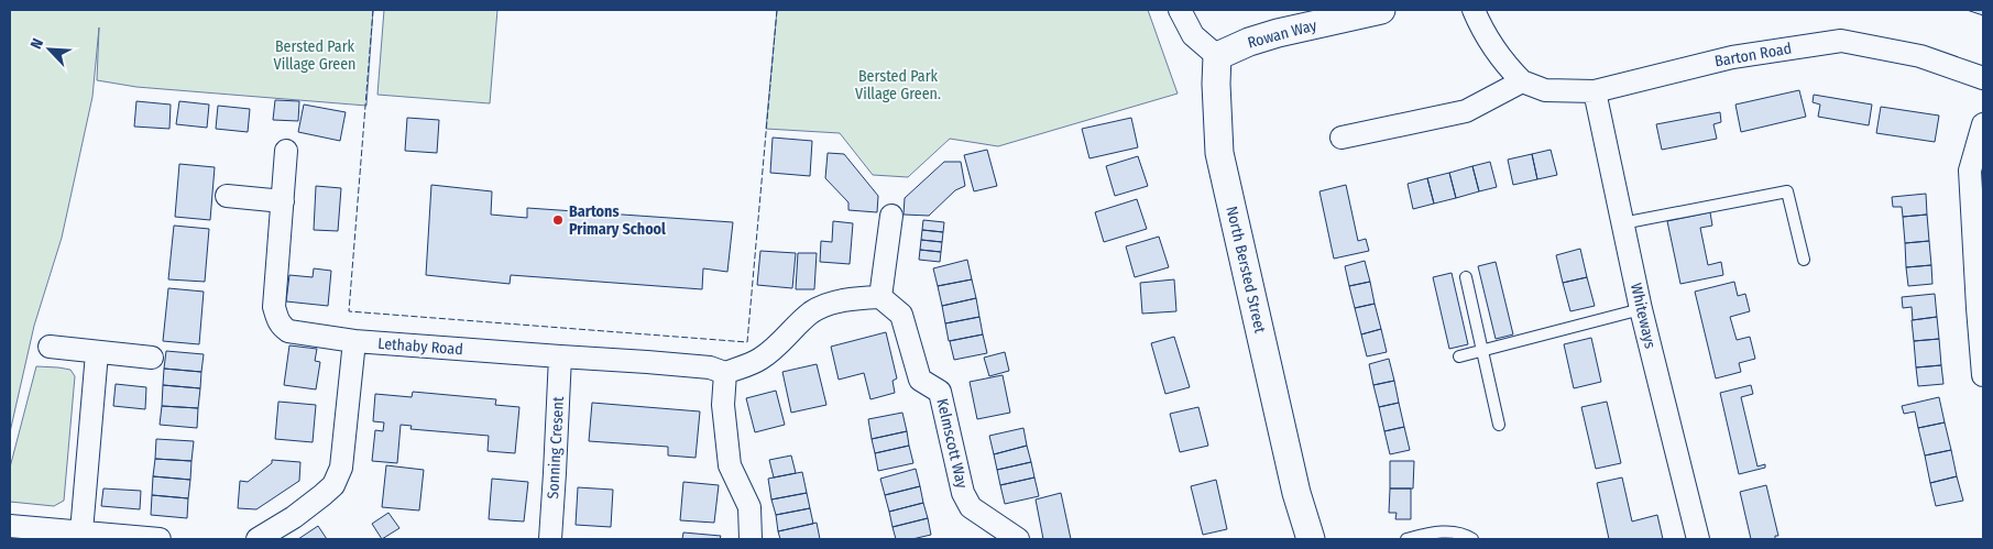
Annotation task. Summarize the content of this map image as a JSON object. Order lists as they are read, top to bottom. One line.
{"streets":{"street":["Rowan Way","Barton Road","North Bersted Street","Whiteways","Lethaby Road","Kelmscott Way","Sonning Cresent"]},"crossings":[["Rowan Way","North Bersted Street"],["Barton Road","Whiteways"],["Lethaby Road","Sonning Cresent"]],"parks":["Bersted Park Village Green","Bersted Park Village Green."],"places":["Bartons Primary School"],"north":"top left"}
